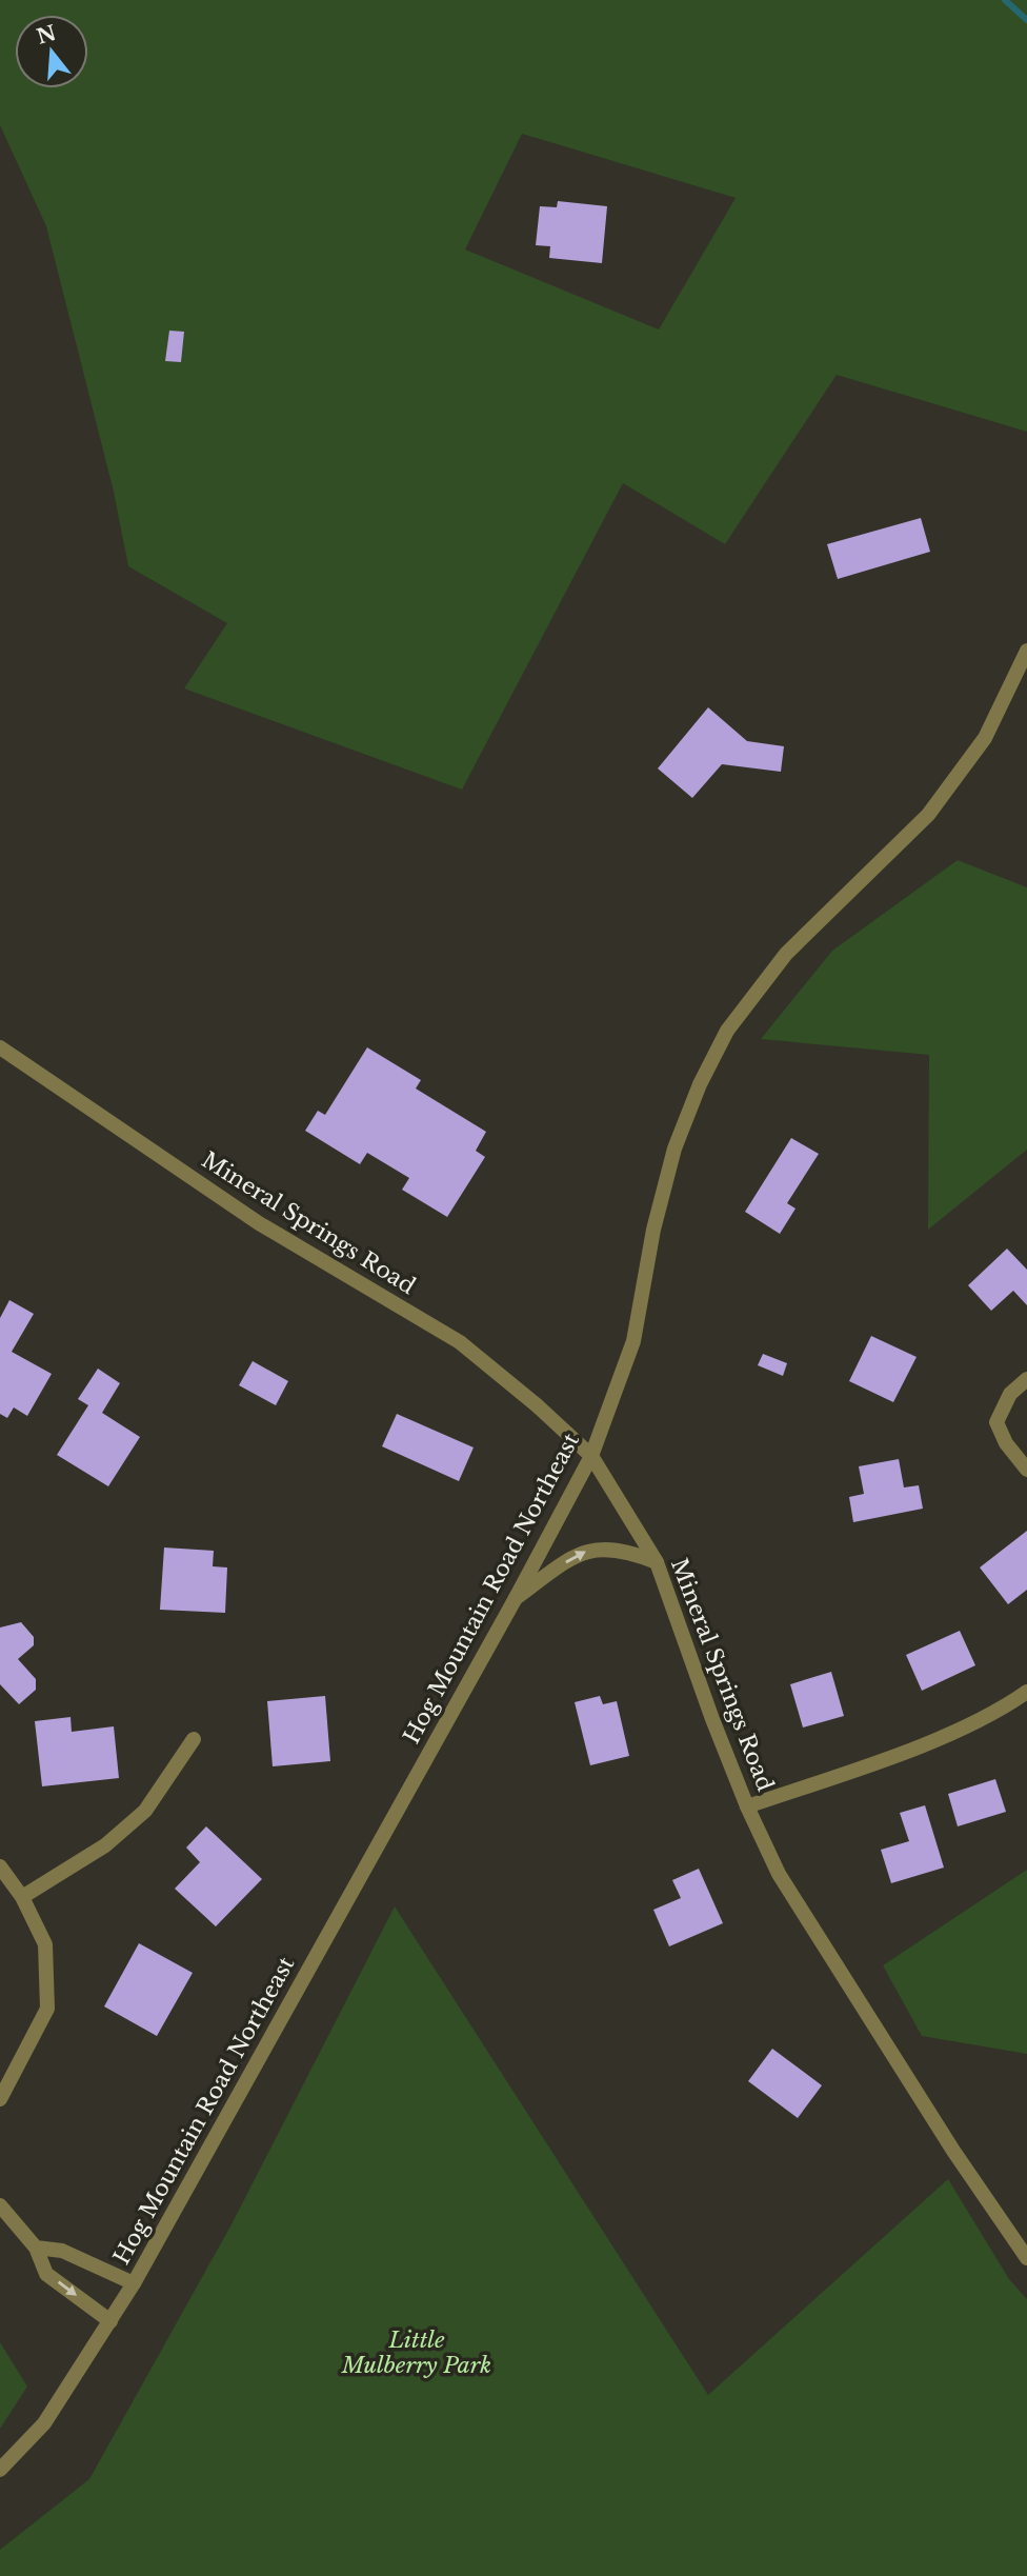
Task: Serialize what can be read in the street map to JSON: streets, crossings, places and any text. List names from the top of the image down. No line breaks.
{"streets":{"street":["Mineral Springs Road","Hog Mountain Road Northeast"]},"crossings":[["Mineral Springs Road","Hog Mountain Road Northeast"]],"parks":["Little Mulberry Park"],"north":"top"}
